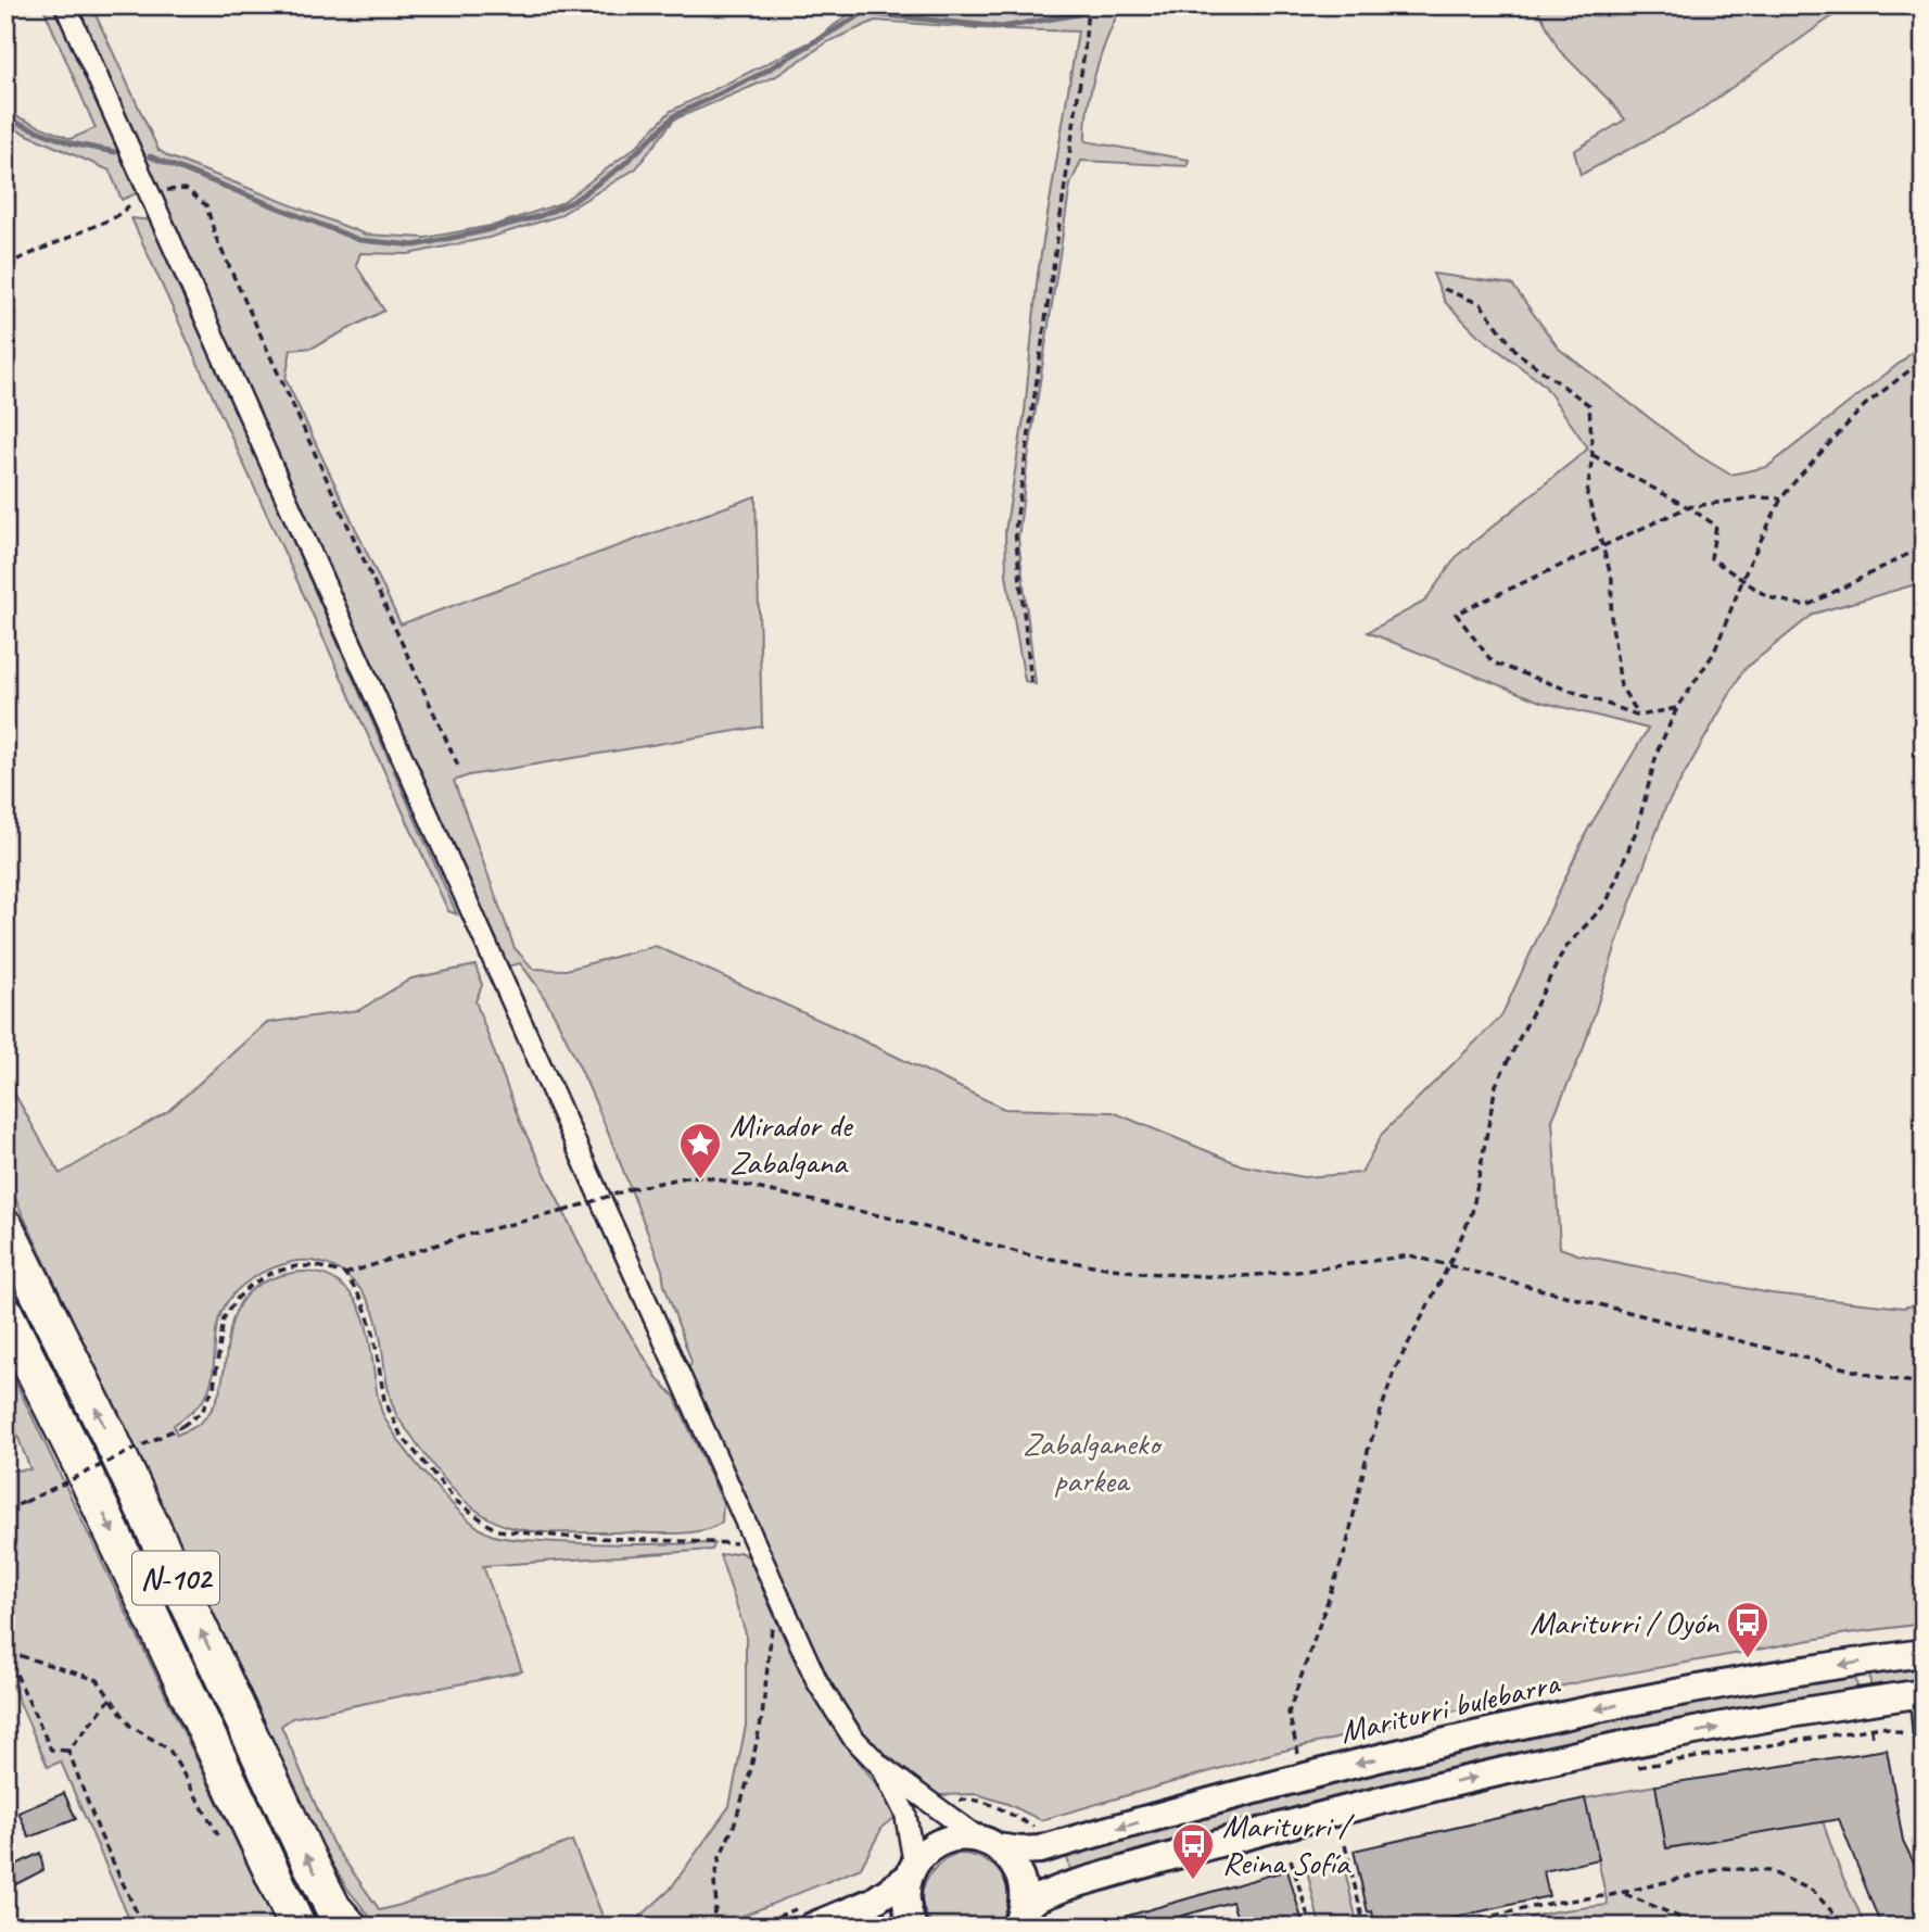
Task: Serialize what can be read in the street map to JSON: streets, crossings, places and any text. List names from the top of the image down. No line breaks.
{"streets":{"highway":["N-102"],"main road":["Mariturri bulebarra"]},"parks":["Zabalganeko parkea"],"places":{"place":["Mirador de Zabalgana"],"bus stop":["Mariturri / Oyón","Mariturri / Reina Sofía"]}}
